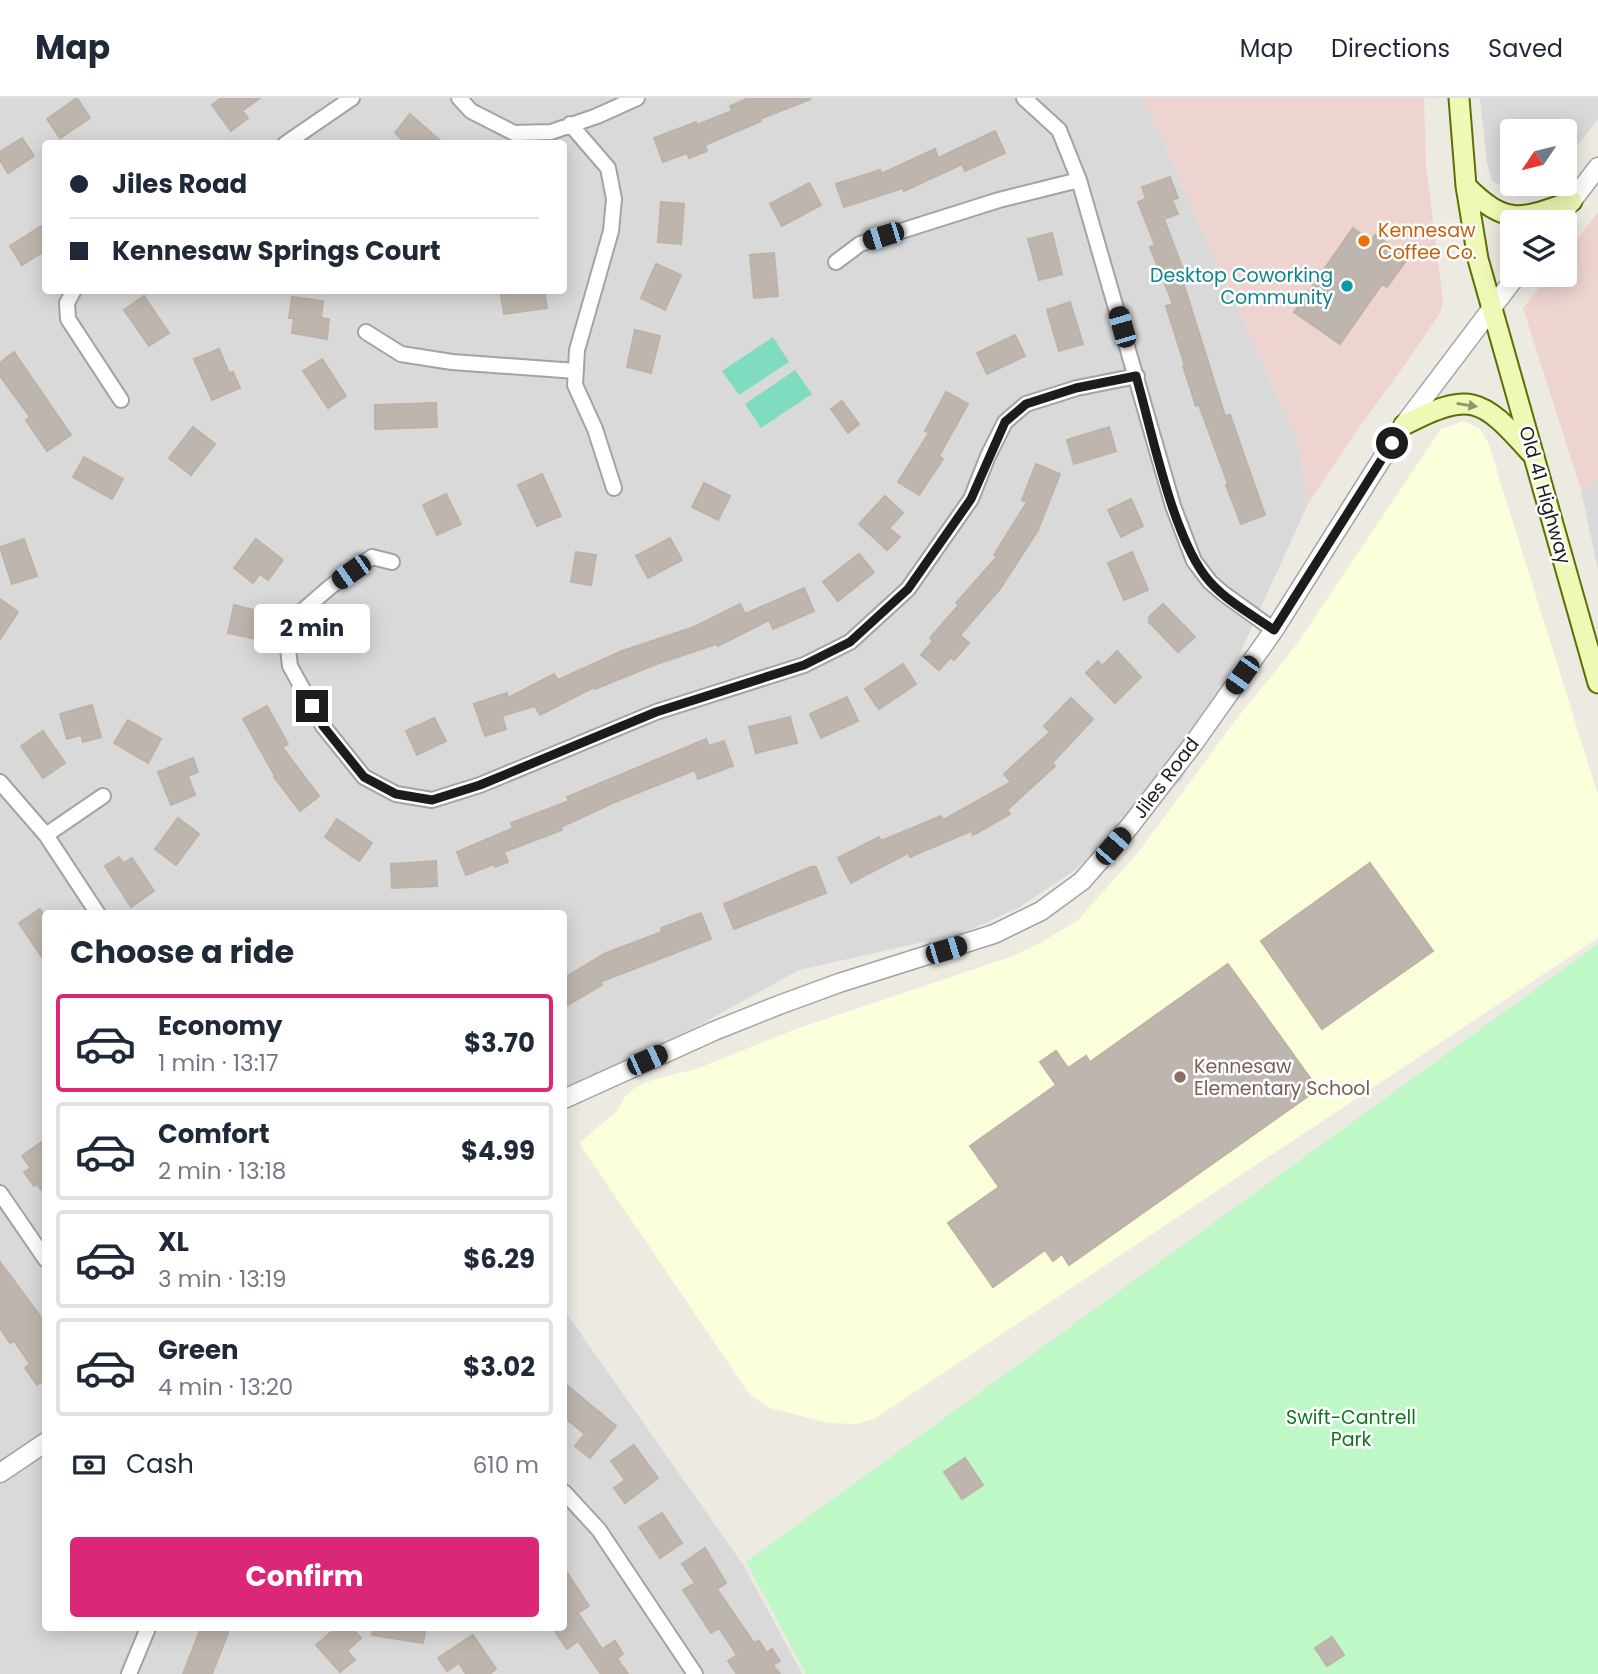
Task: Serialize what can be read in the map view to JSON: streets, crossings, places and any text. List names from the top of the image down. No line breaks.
{"streets":{"main road":["Old 41 Highway"],"street":["Jiles Road"]},"crossings":[["Old 41 Highway","Jiles Road"]],"parks":["Swift-Cantrell Park"],"places":["Kennesaw Coffee Co.","Desktop Coworking Community","Kennesaw Elementary School"],"north":"bottom left","page":{"header":"Map","nav":["Map","Directions","Saved"],"banner":["Jiles Road","Kennesaw Springs Court"],"bubble":"2 min","heading":"Choose a ride","list":[{"name":"Economy","note":"1 min · 13:17","value":"$3.70"},{"name":"Comfort","note":"2 min · 13:18","value":"$4.99"},{"name":"XL","note":"3 min · 13:19","value":"$6.29"},{"name":"Green","note":"4 min · 13:20","value":"$3.02"}],"pay":["Cash","610 m"],"buttons":"Confirm"}}
